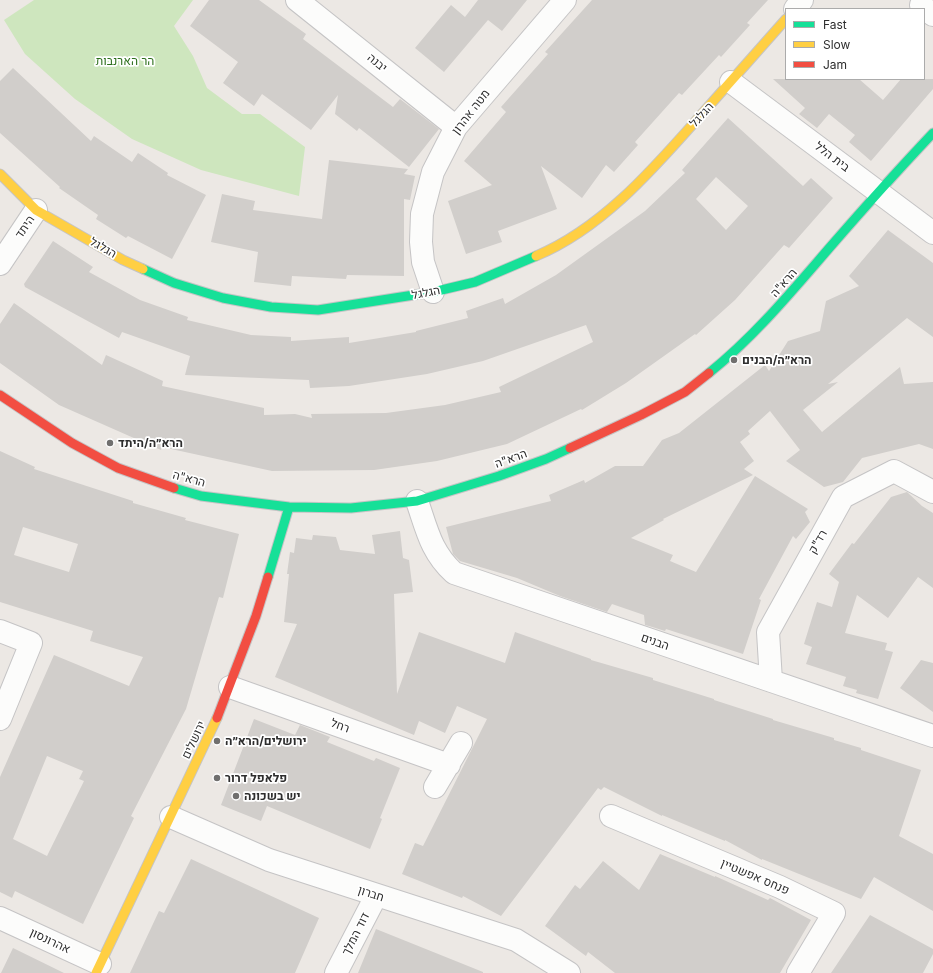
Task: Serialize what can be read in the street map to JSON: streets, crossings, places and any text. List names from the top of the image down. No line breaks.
{"streets":{"street":["יבנה","מטה אהרון","הגלגל","בית הלל","היתד","הרא\"ה","רד\"ק","הבנים","רחל","ירושלים","פנחס אפשטיין","חברון","דוד המלך","אהרונסון"]},"crossings":[["יבנה","מטה אהרון"],["מטה אהרון","הגלגל"],["הגלגל","בית הלל"],["הגלגל","היתד"],["בית הלל","הרא\"ה"],["הרא\"ה","הבנים"],["הרא\"ה","ירושלים"],["רד\"ק","הבנים"],["רחל","ירושלים"],["ירושלים","חברון"],["ירושלים","אהרונסון"],["חברון","דוד המלך"]],"parks":["הר הארנבות"],"places":["הרא״ה/הבנים","הרא״ה/היתד","ירושלים/הרא״ה","פלאפל דרור","יש בשכונה"],"legend":["Fast","Slow","Jam"]}
